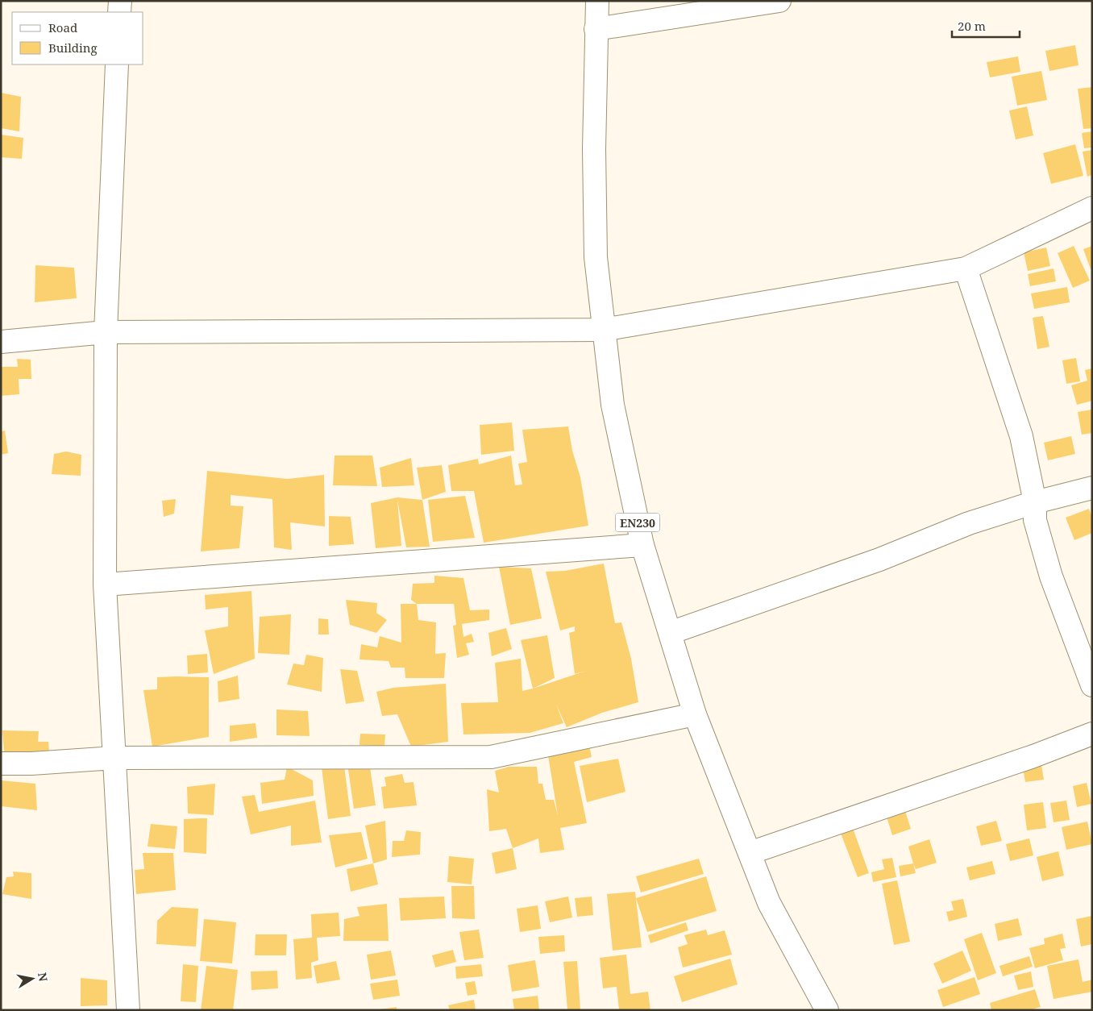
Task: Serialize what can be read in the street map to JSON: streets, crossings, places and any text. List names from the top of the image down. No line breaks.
{"streets":{"street":["EN230"]},"legend":["Road","Building"],"scale_bar":"20 m","north":"right"}
